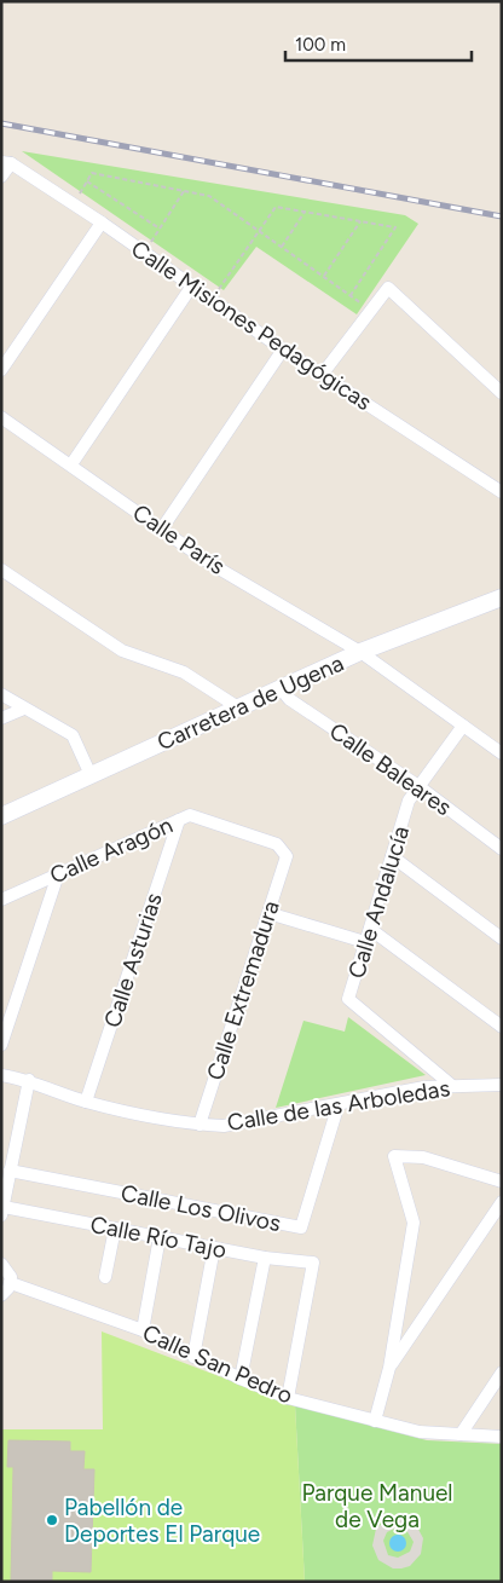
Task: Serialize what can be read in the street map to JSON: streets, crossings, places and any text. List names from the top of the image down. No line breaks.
{"streets":{"main road":["Carretera de Ugena"],"street":["Calle Misiones Pedagógicas","Calle París","Calle Baleares","Calle Aragón","Calle Andalucía","Calle Asturias","Calle Extremadura","Calle de las Arboledas","Calle Los Olivos","Calle Río Tajo","Calle San Pedro"]},"crossings":[["Calle París","Carretera de Ugena"],["Calle París","Calle Andalucía"],["Carretera de Ugena","Calle Baleares"],["Calle Baleares","Calle Andalucía"],["Calle Aragón","Calle Asturias"],["Calle Aragón","Calle Extremadura"],["Calle Andalucía","Calle de las Arboledas"],["Calle Asturias","Calle de las Arboledas"],["Calle Extremadura","Calle de las Arboledas"],["Calle de las Arboledas","Calle Los Olivos"],["Calle Río Tajo","Calle San Pedro"]],"parks":["Parque Manuel de Vega"],"places":["Pabellón de Deportes El Parque"],"scale_bar":"100 m"}
